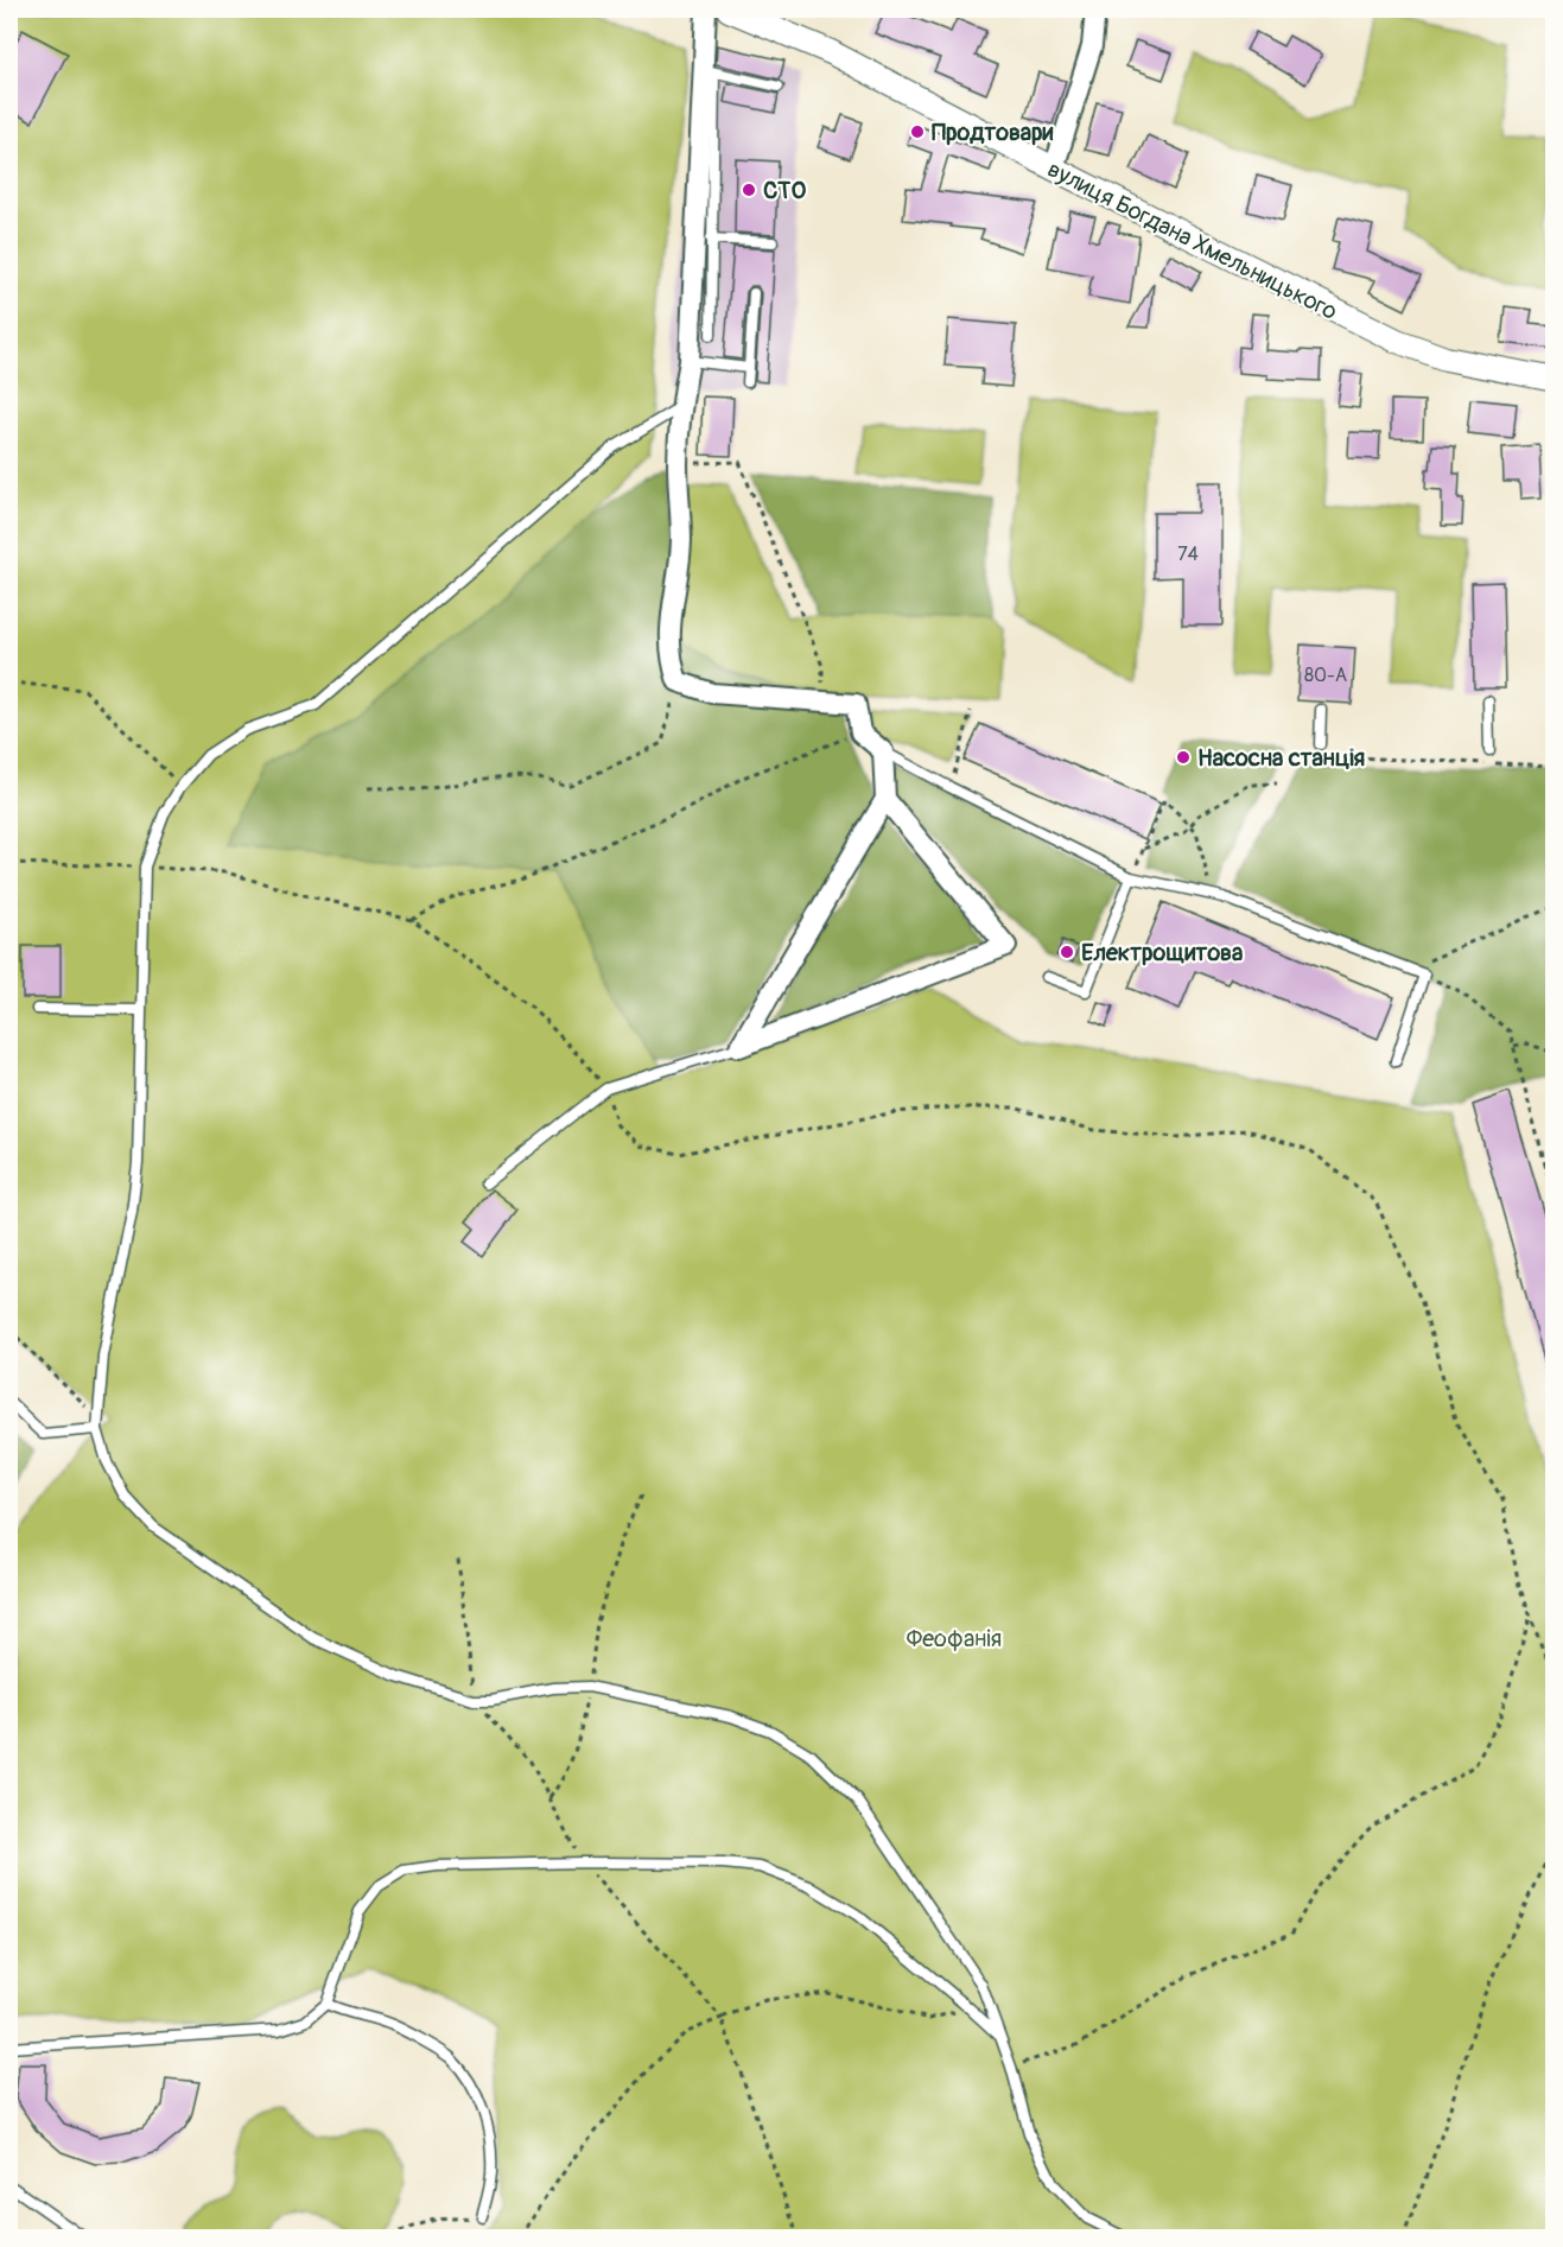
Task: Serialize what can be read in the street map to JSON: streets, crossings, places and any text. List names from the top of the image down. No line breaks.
{"streets":{"street":["вулиця Богдана Хмельницького"]},"parks":["Феофанія"],"places":["Продтовари","СТО","Насосна станція","Електрощитова"],"house_numbers":["74","80-А"]}
